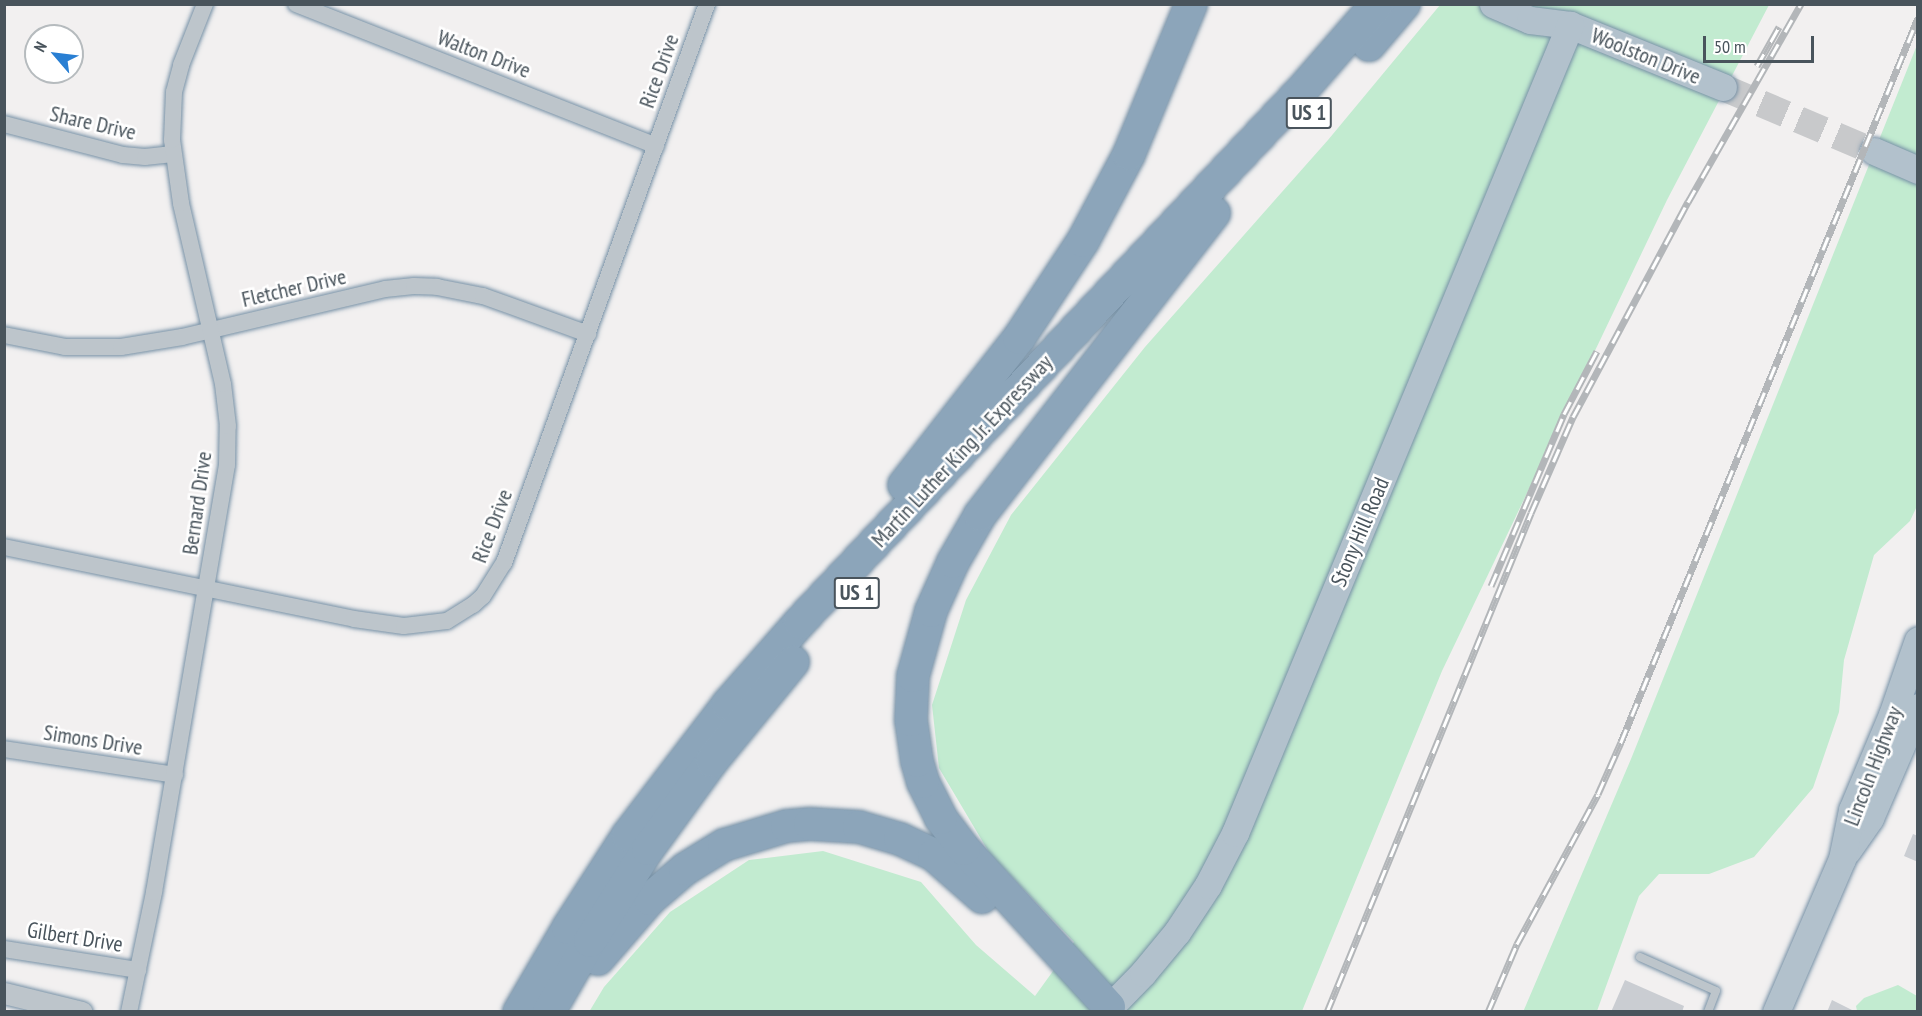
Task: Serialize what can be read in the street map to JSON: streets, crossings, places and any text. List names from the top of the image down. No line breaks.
{"streets":{"highway":["US 1","Martin Luther King Jr. Expressway"],"main road":["Woolston Drive","Stony Hill Road","Lincoln Highway"],"street":["Walton Drive","Rice Drive","Share Drive","Fletcher Drive","Bernard Drive","Simons Drive","Gilbert Drive"]},"crossings":[["Walton Drive","Rice Drive"],["Woolston Drive","Stony Hill Road"],["Rice Drive","Fletcher Drive"],["Rice Drive","Bernard Drive"],["Share Drive","Bernard Drive"],["Fletcher Drive","Bernard Drive"],["Bernard Drive","Simons Drive"],["Bernard Drive","Gilbert Drive"]],"scale_bar":"50 m","north":"top left"}
